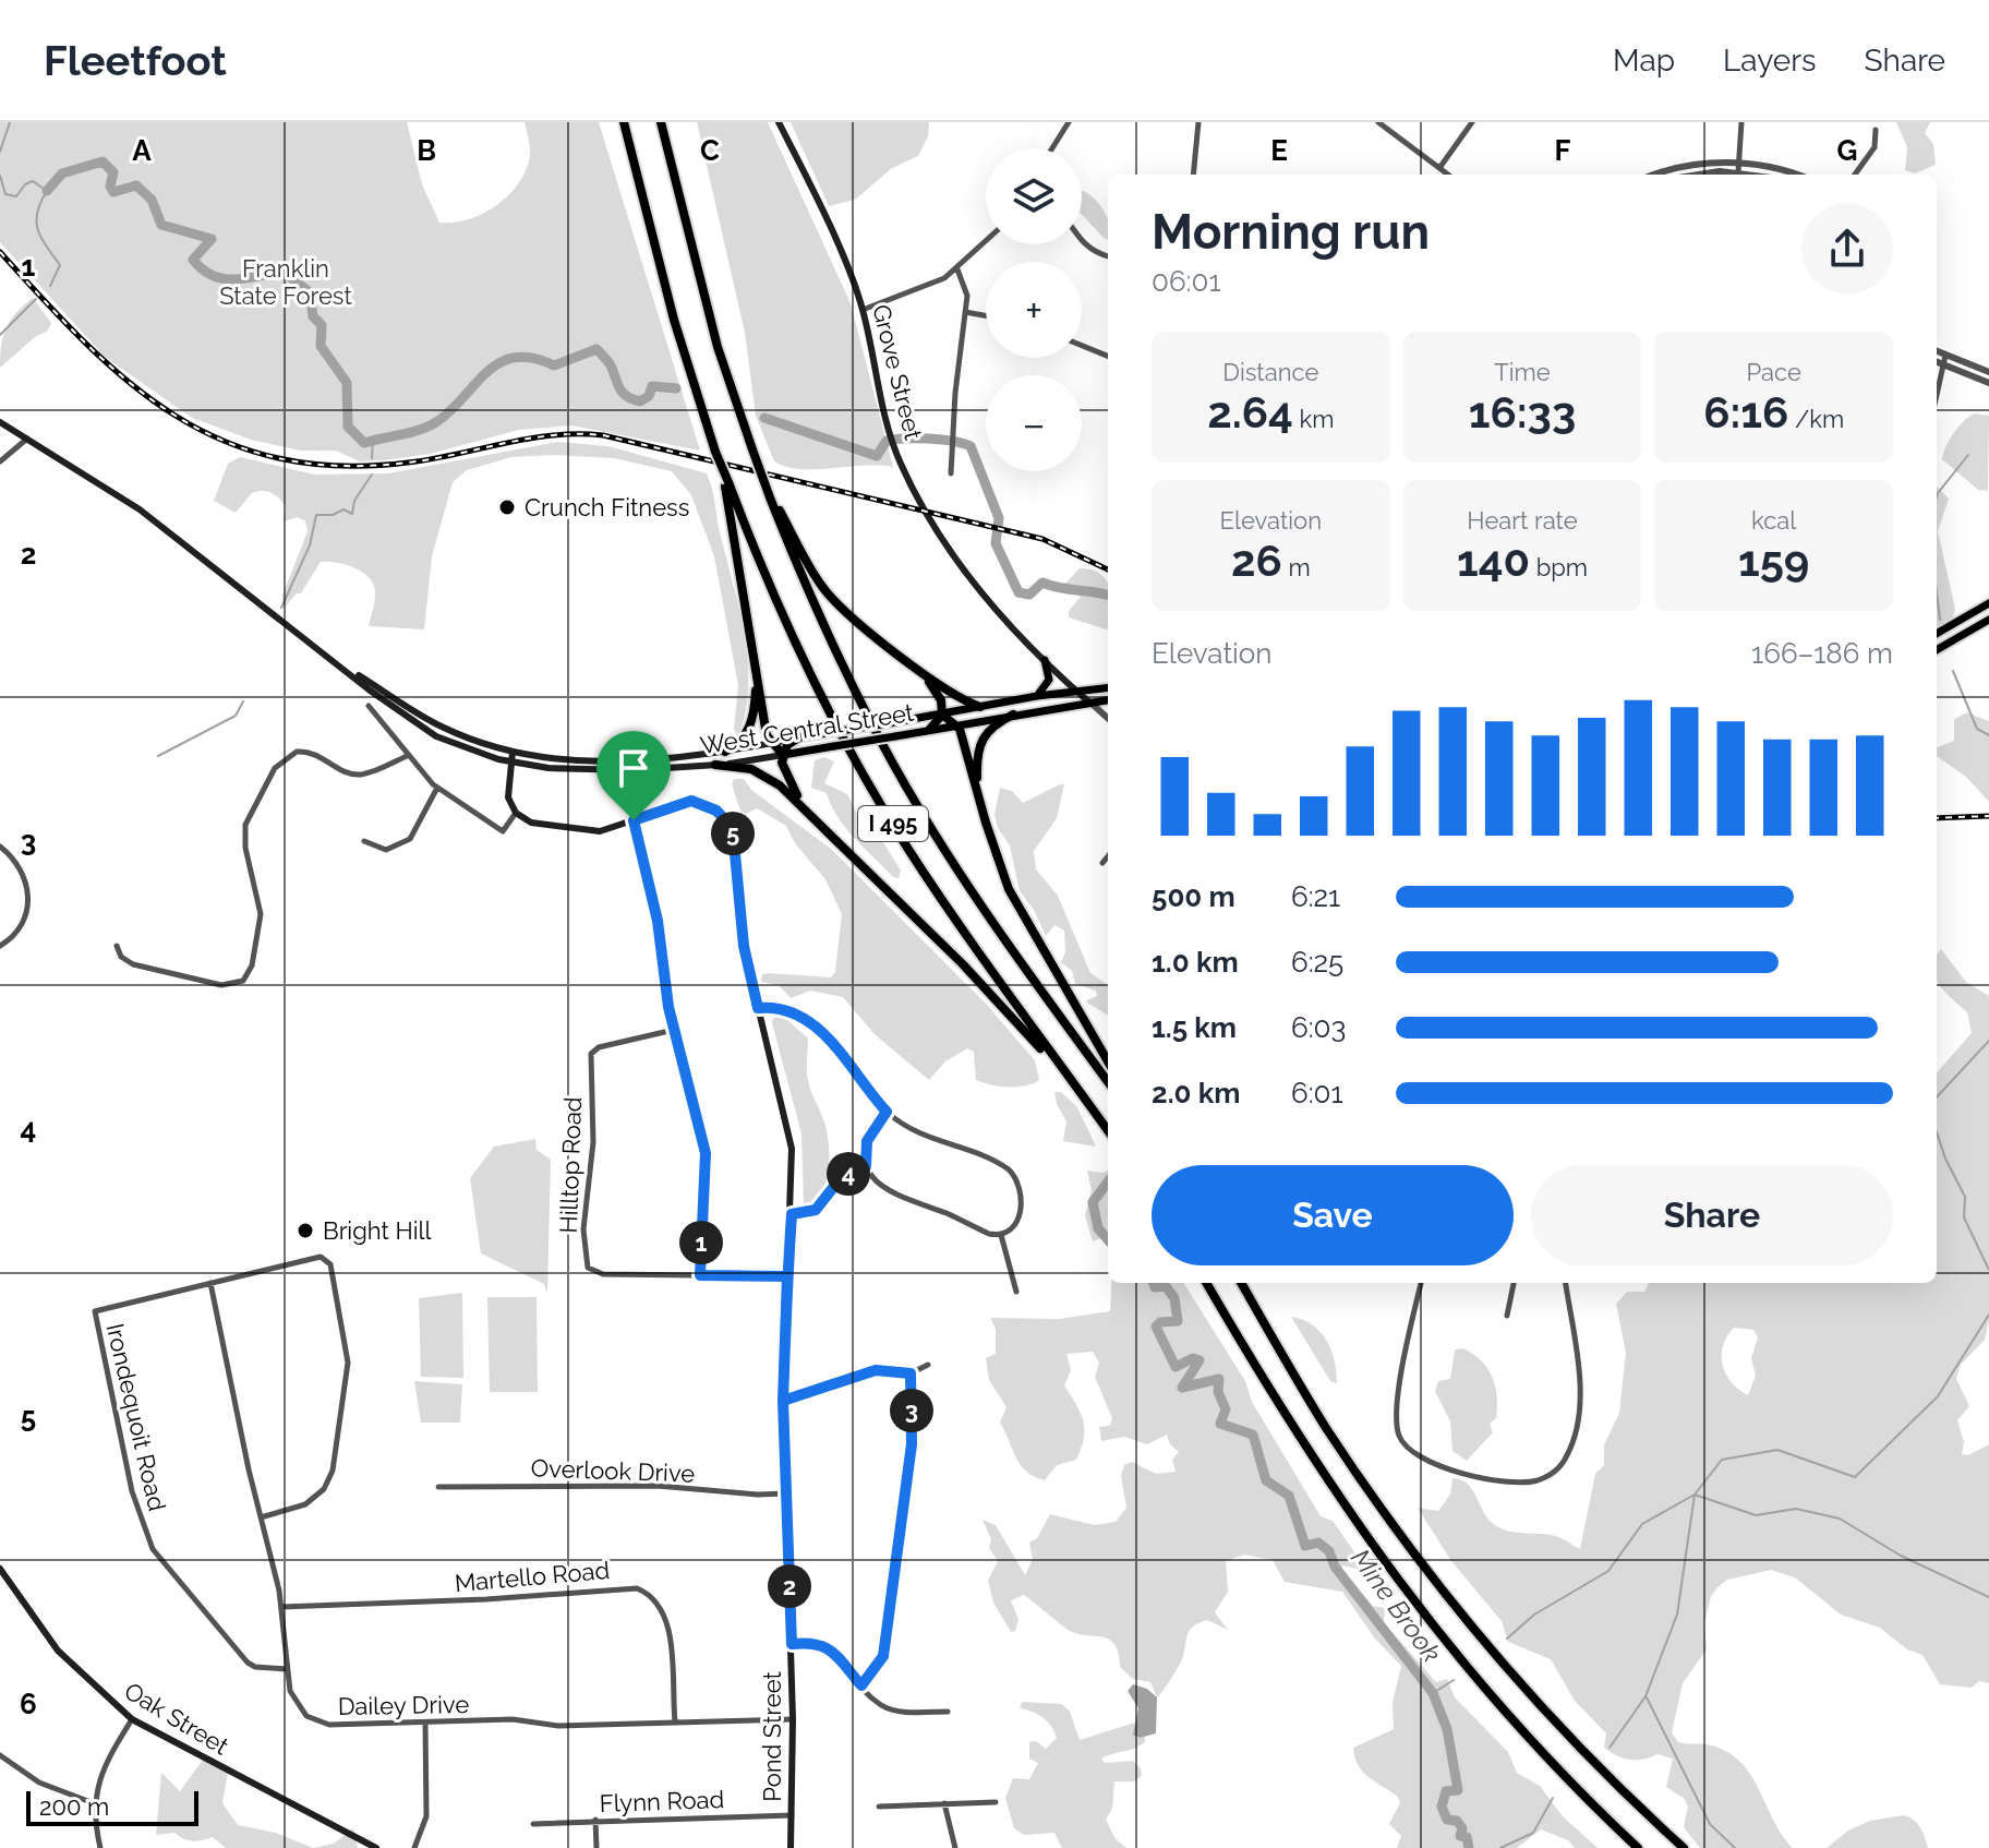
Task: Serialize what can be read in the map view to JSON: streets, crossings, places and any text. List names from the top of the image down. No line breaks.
{"streets":{"highway":["I 495"],"main road":["Grove Street","West Central Street","Oak Street","Pond Street"],"street":["Hilltop Road","Irondequoit Road","Overlook Drive","Martello Road","Dailey Drive","Flynn Road"]},"crossings":[["Grove Street","West Central Street"],["Hilltop Road","Pond Street"],["Irondequoit Road","Dailey Drive"],["Overlook Drive","Pond Street"],["Martello Road","Dailey Drive"],["Dailey Drive","Pond Street"],["Pond Street","Flynn Road"]],"water":["Mine Brook"],"parks":["Franklin State Forest"],"places":["Crunch Fitness","Bright Hill"],"scale_bar":"200 m","page":{"header":"Fleetfoot","nav":["Map","Layers","Share"],"map_buttons":["+","−"],"heading":["Morning run","06:01"],"stats":[["Distance","2.64 km"],["Time","16:33"],["Pace","6:16 /km"],["Elevation","26 m"],["Heart rate","140 bpm"],["kcal","159"]],"chart":["Elevation","166–186 m"],"pins":["5","4","1","3","2"],"list":[{"name":"500 m","note":"6:21"},{"name":"1.0 km","note":"6:25"},{"name":"1.5 km","note":"6:03"},{"name":"2.0 km","note":"6:01"}],"buttons":["Save","Share"],"scale":"200 m"},"grid":{"columns":["A","B","C","E","F","G"],"rows":["1","2","3","4","5","6"]}}
